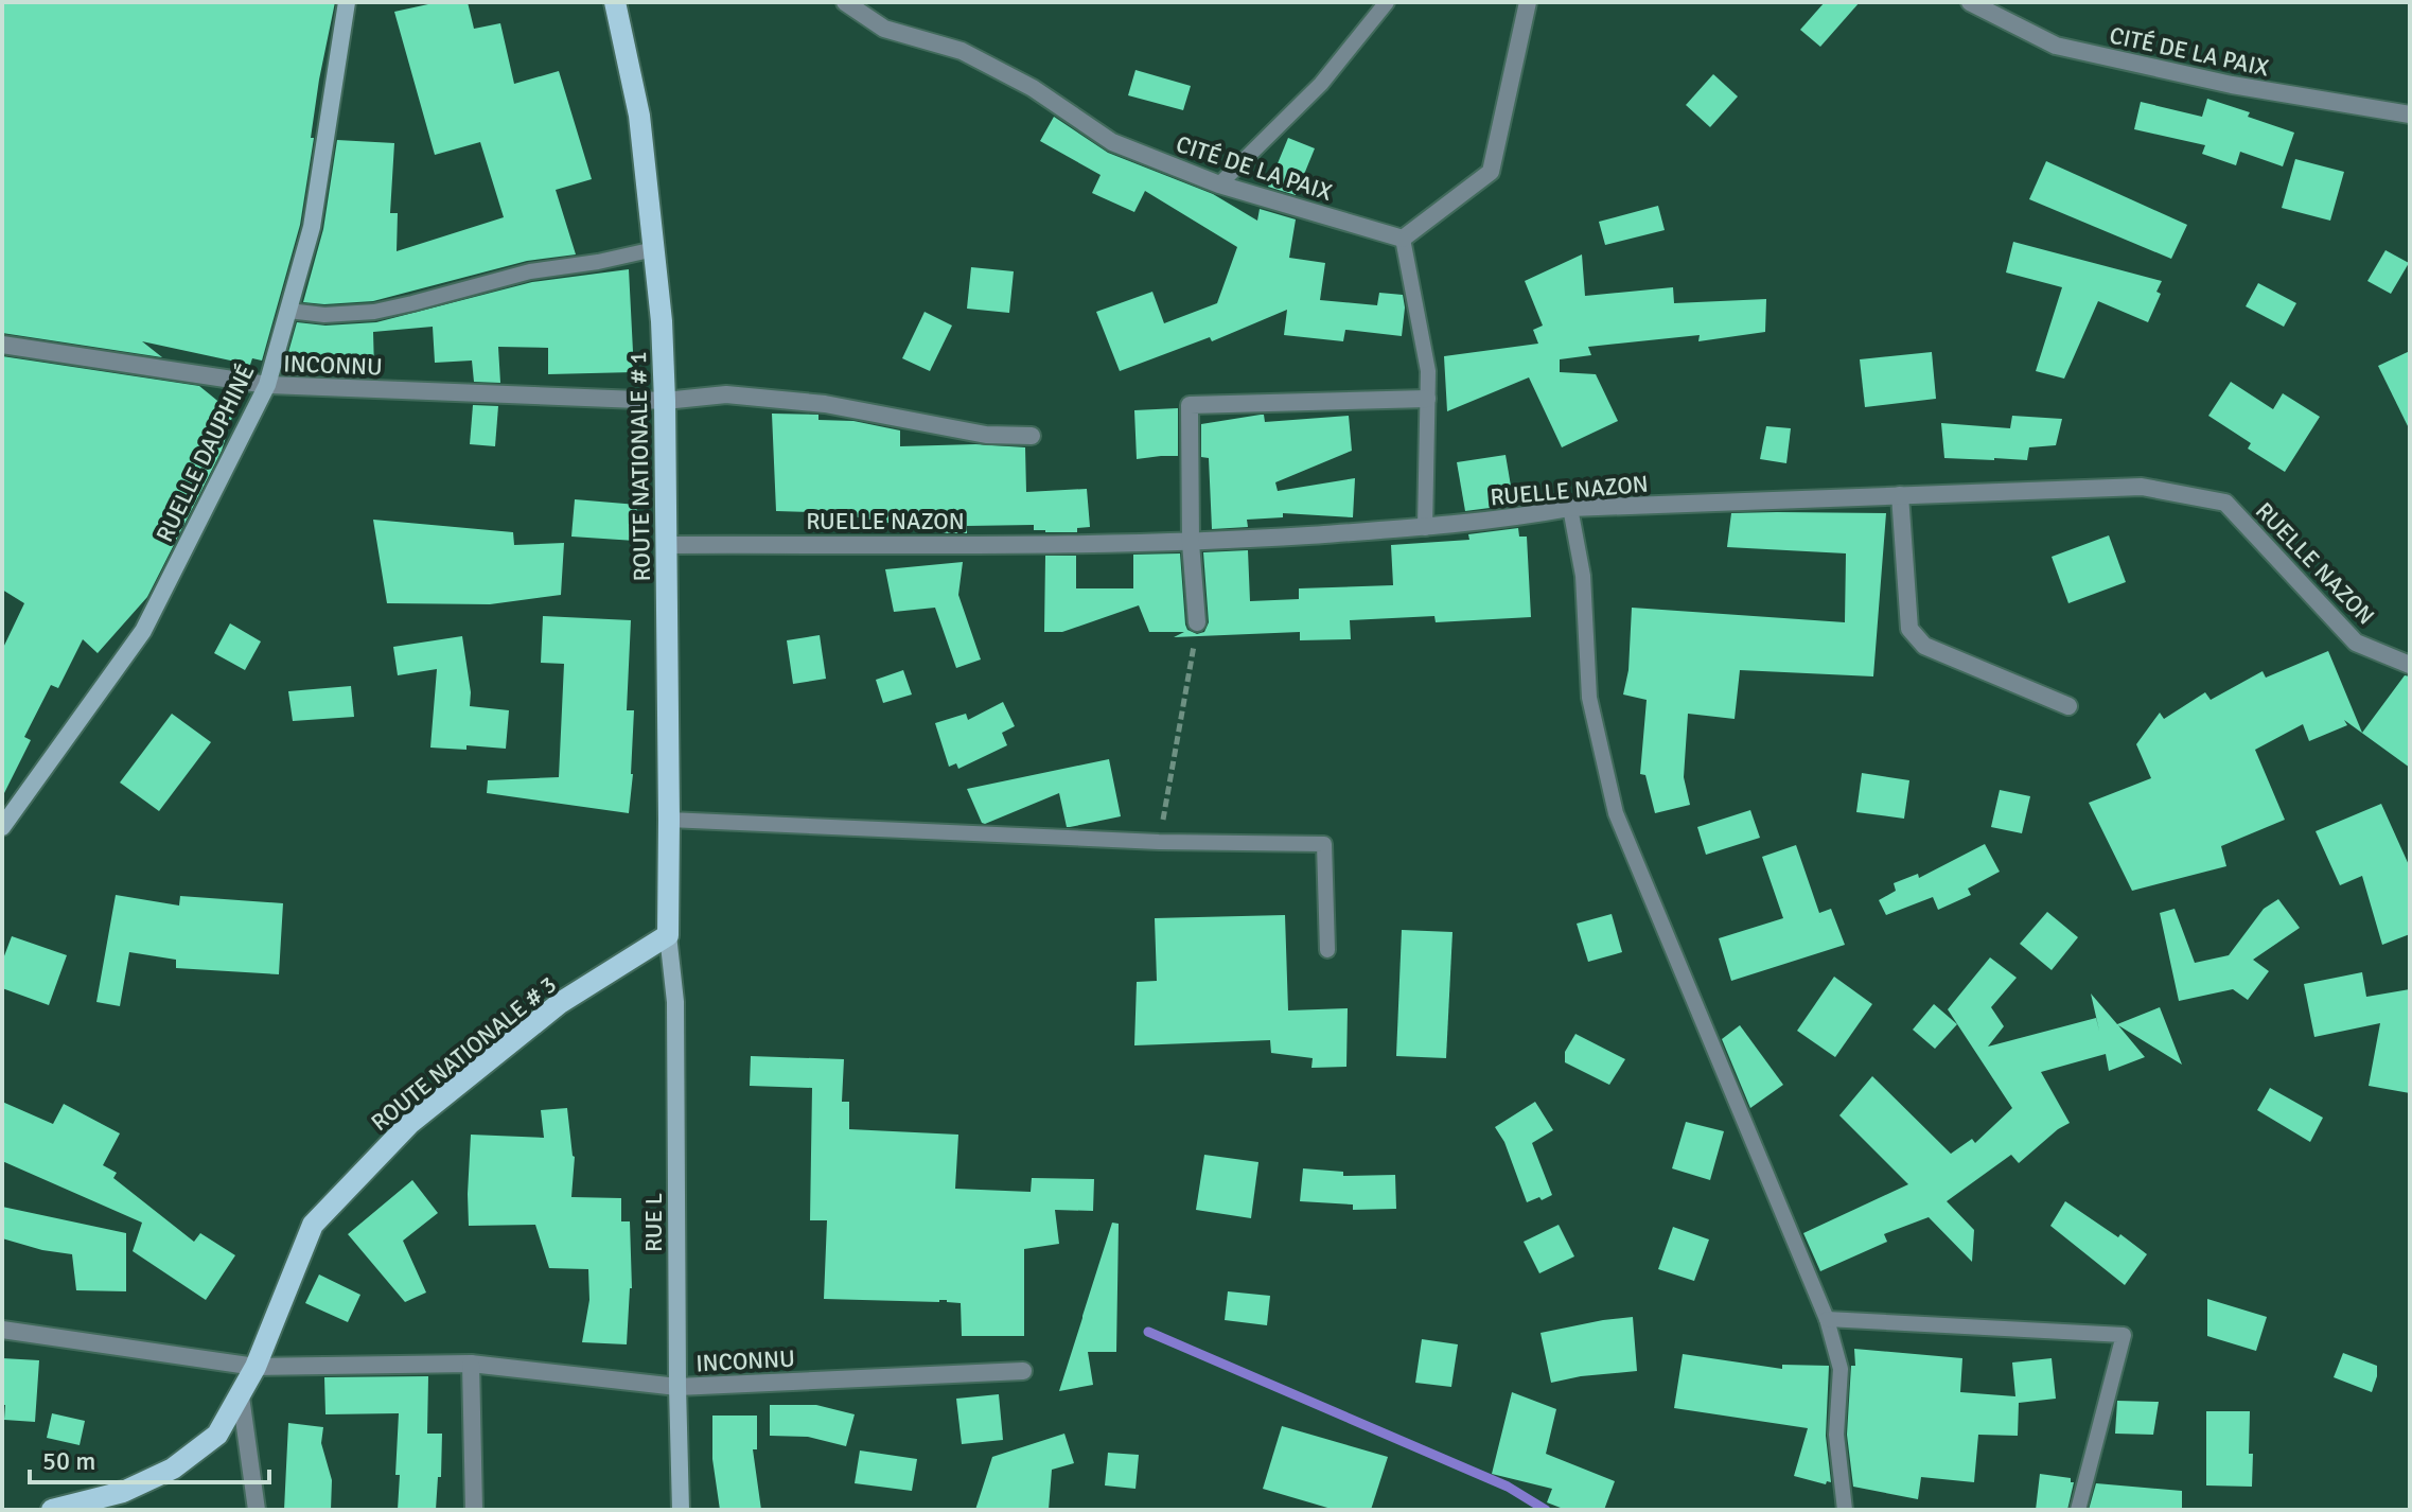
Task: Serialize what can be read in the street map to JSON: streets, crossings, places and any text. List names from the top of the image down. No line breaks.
{"streets":{"main road":["ROUTE NATIONALE # 1","ROUTE NATIONALE # 3"],"street":["CITÉ DE LA PAIX","INCONNU","RUELLE DAUPHINÉ","RUELLE NAZON","RUE L"]},"crossings":[["INCONNU","RUELLE DAUPHINÉ"],["INCONNU","ROUTE NATIONALE # 1"],["INCONNU","ROUTE NATIONALE # 3"],["INCONNU","RUE L"],["ROUTE NATIONALE # 1","RUELLE NAZON"],["ROUTE NATIONALE # 1","ROUTE NATIONALE # 3"],["ROUTE NATIONALE # 1","RUE L"],["ROUTE NATIONALE # 3","RUE L"]],"scale_bar":"50 m"}
